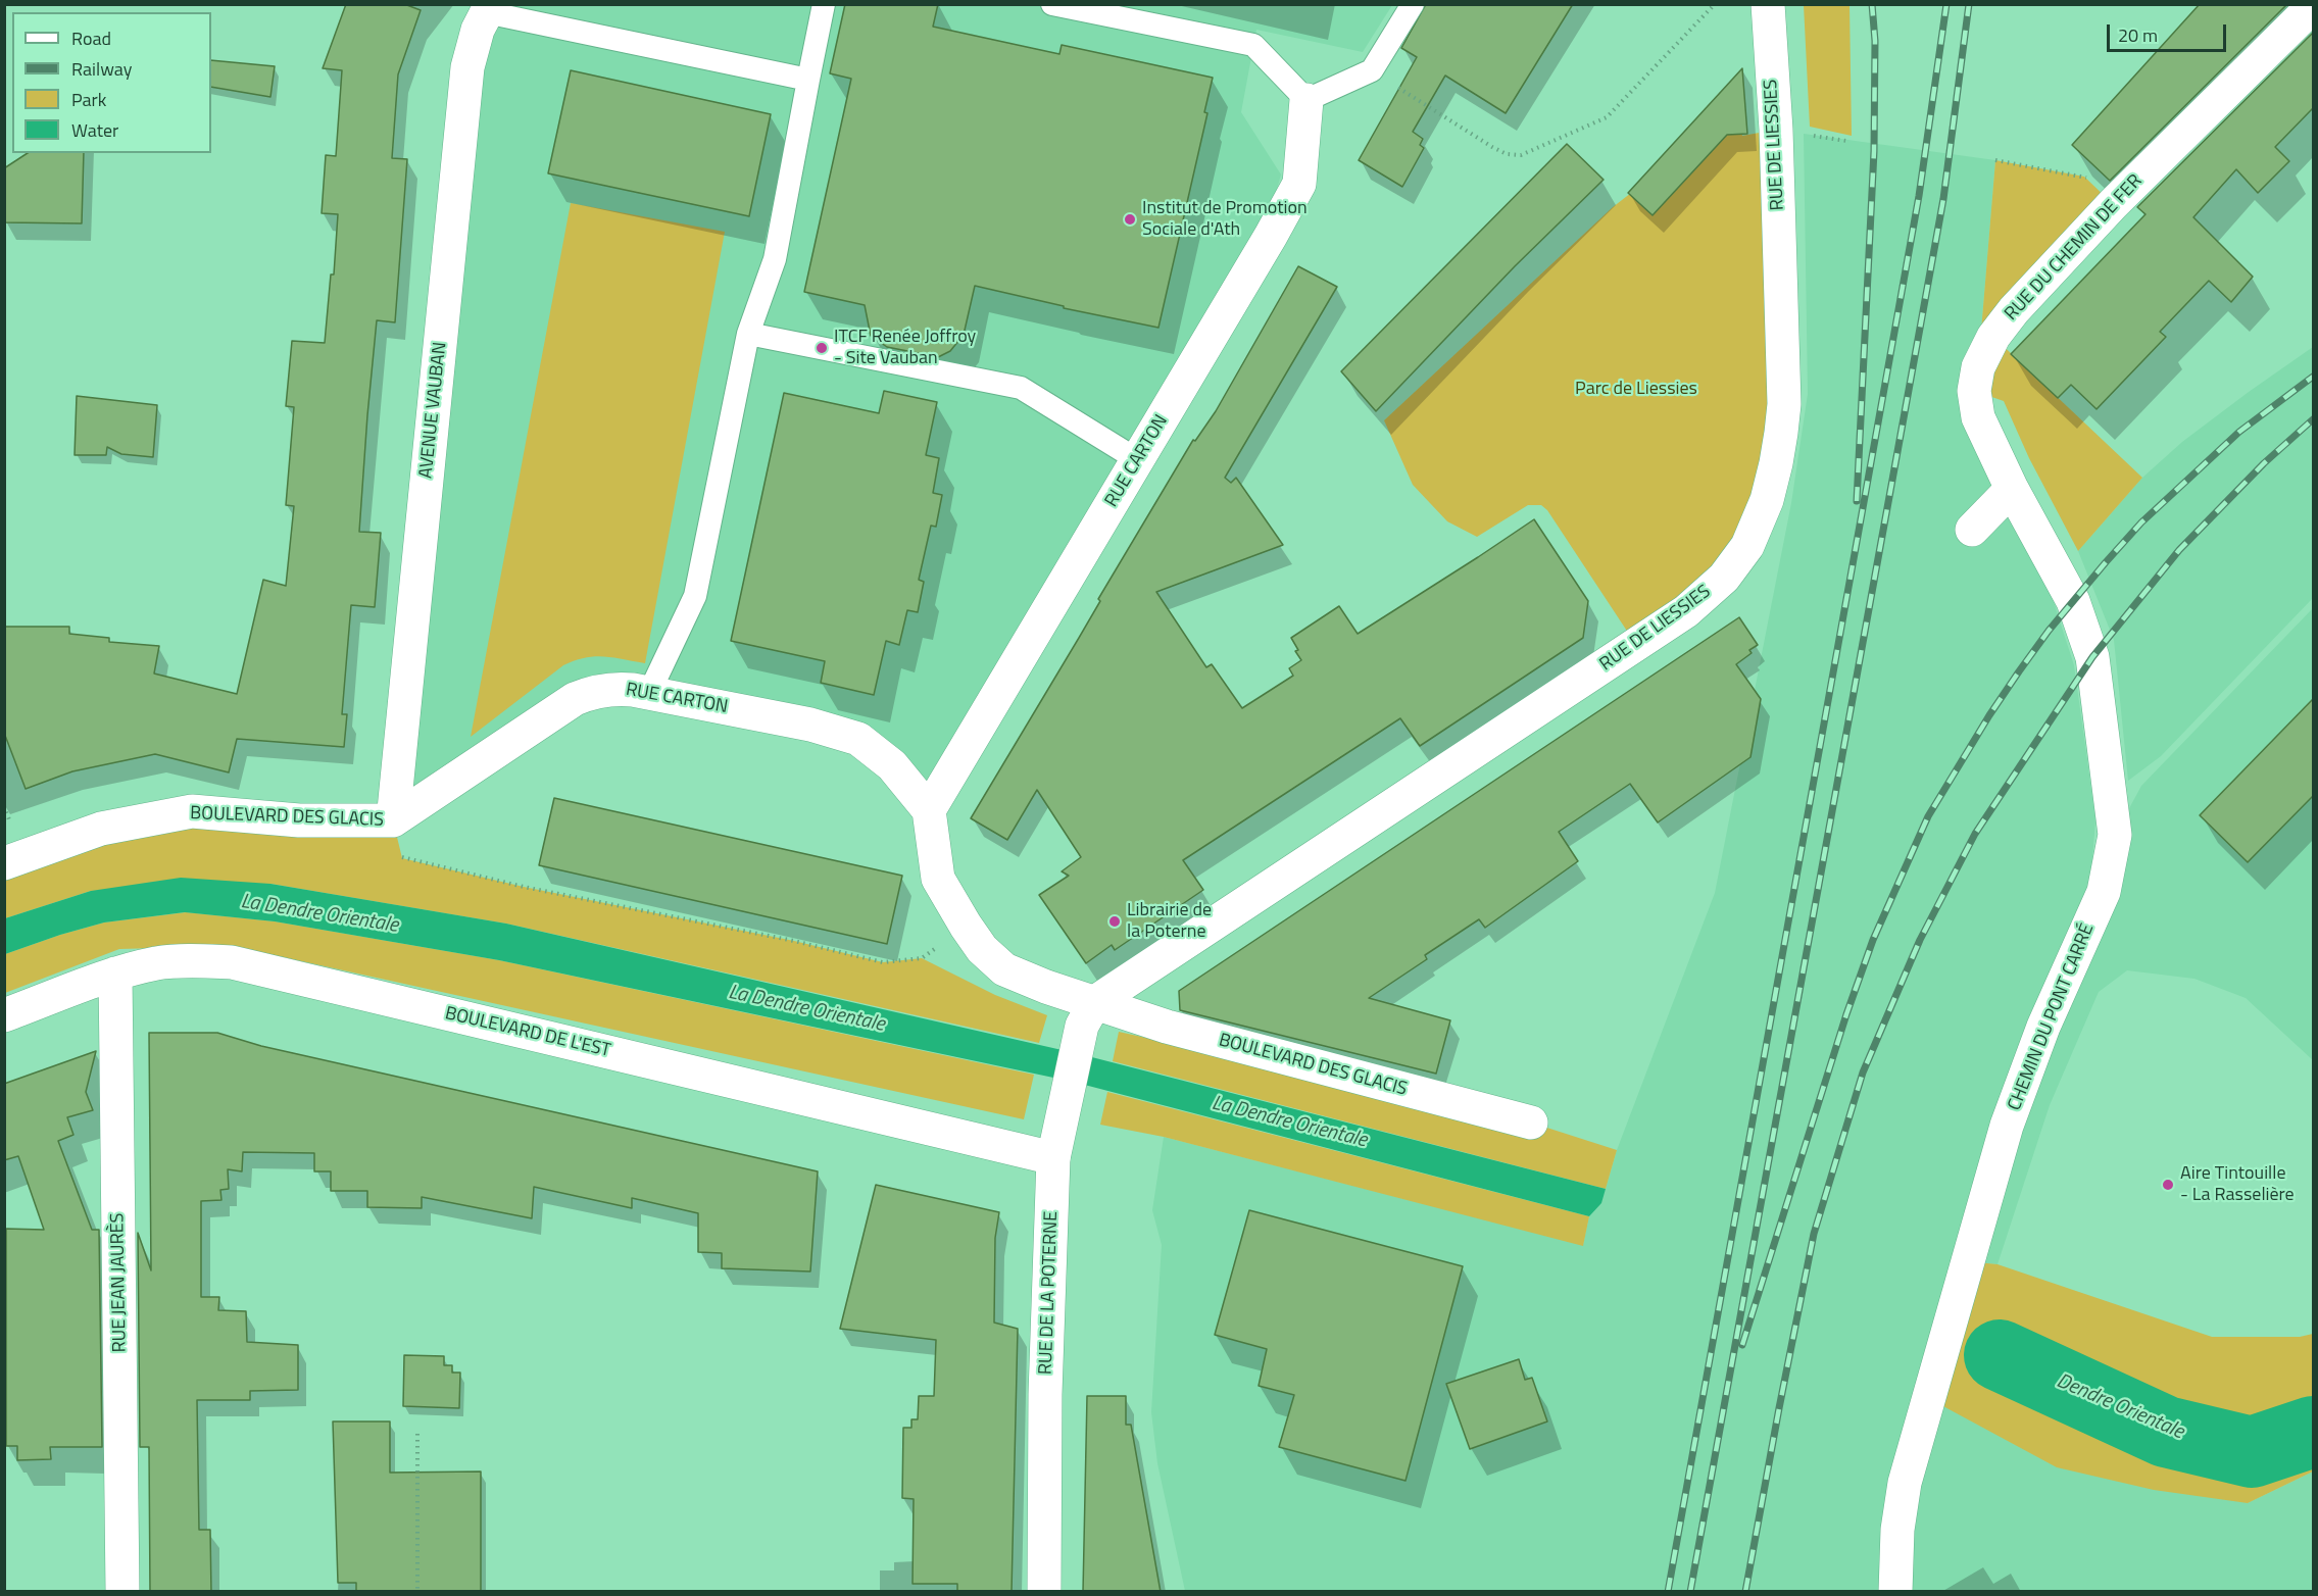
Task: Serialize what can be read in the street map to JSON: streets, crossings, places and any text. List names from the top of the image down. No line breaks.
{"streets":{"street":["RUE DE LIESSIES","RUE DU CHEMIN DE FER","AVENUE VAUBAN","RUE CARTON","BOULEVARD DES GLACIS","CHEMIN DU PONT CARRÉ","BOULEVARD DE L'EST","RUE JEAN JAURÈS","RUE DE LA POTERNE"]},"crossings":[["RUE DE LIESSIES","BOULEVARD DES GLACIS"],["RUE DE LIESSIES","RUE DE LA POTERNE"],["RUE DU CHEMIN DE FER","CHEMIN DU PONT CARRÉ"],["AVENUE VAUBAN","RUE CARTON"],["AVENUE VAUBAN","BOULEVARD DES GLACIS"],["RUE CARTON","BOULEVARD DES GLACIS"],["BOULEVARD DES GLACIS","RUE DE LA POTERNE"],["BOULEVARD DE L'EST","RUE JEAN JAURÈS"],["BOULEVARD DE L'EST","RUE DE LA POTERNE"]],"water":["La Dendre Orientale","Dendre Orientale"],"parks":["Parc de Liessies"],"places":["Institut de Promotion Sociale d'Ath","ITCF Renée Joffroy - Site Vauban","Librairie de la Poterne","Aire Tintouille - La Rasselière"],"legend":["Road","Railway","Park","Water"],"scale_bar":"20 m"}
